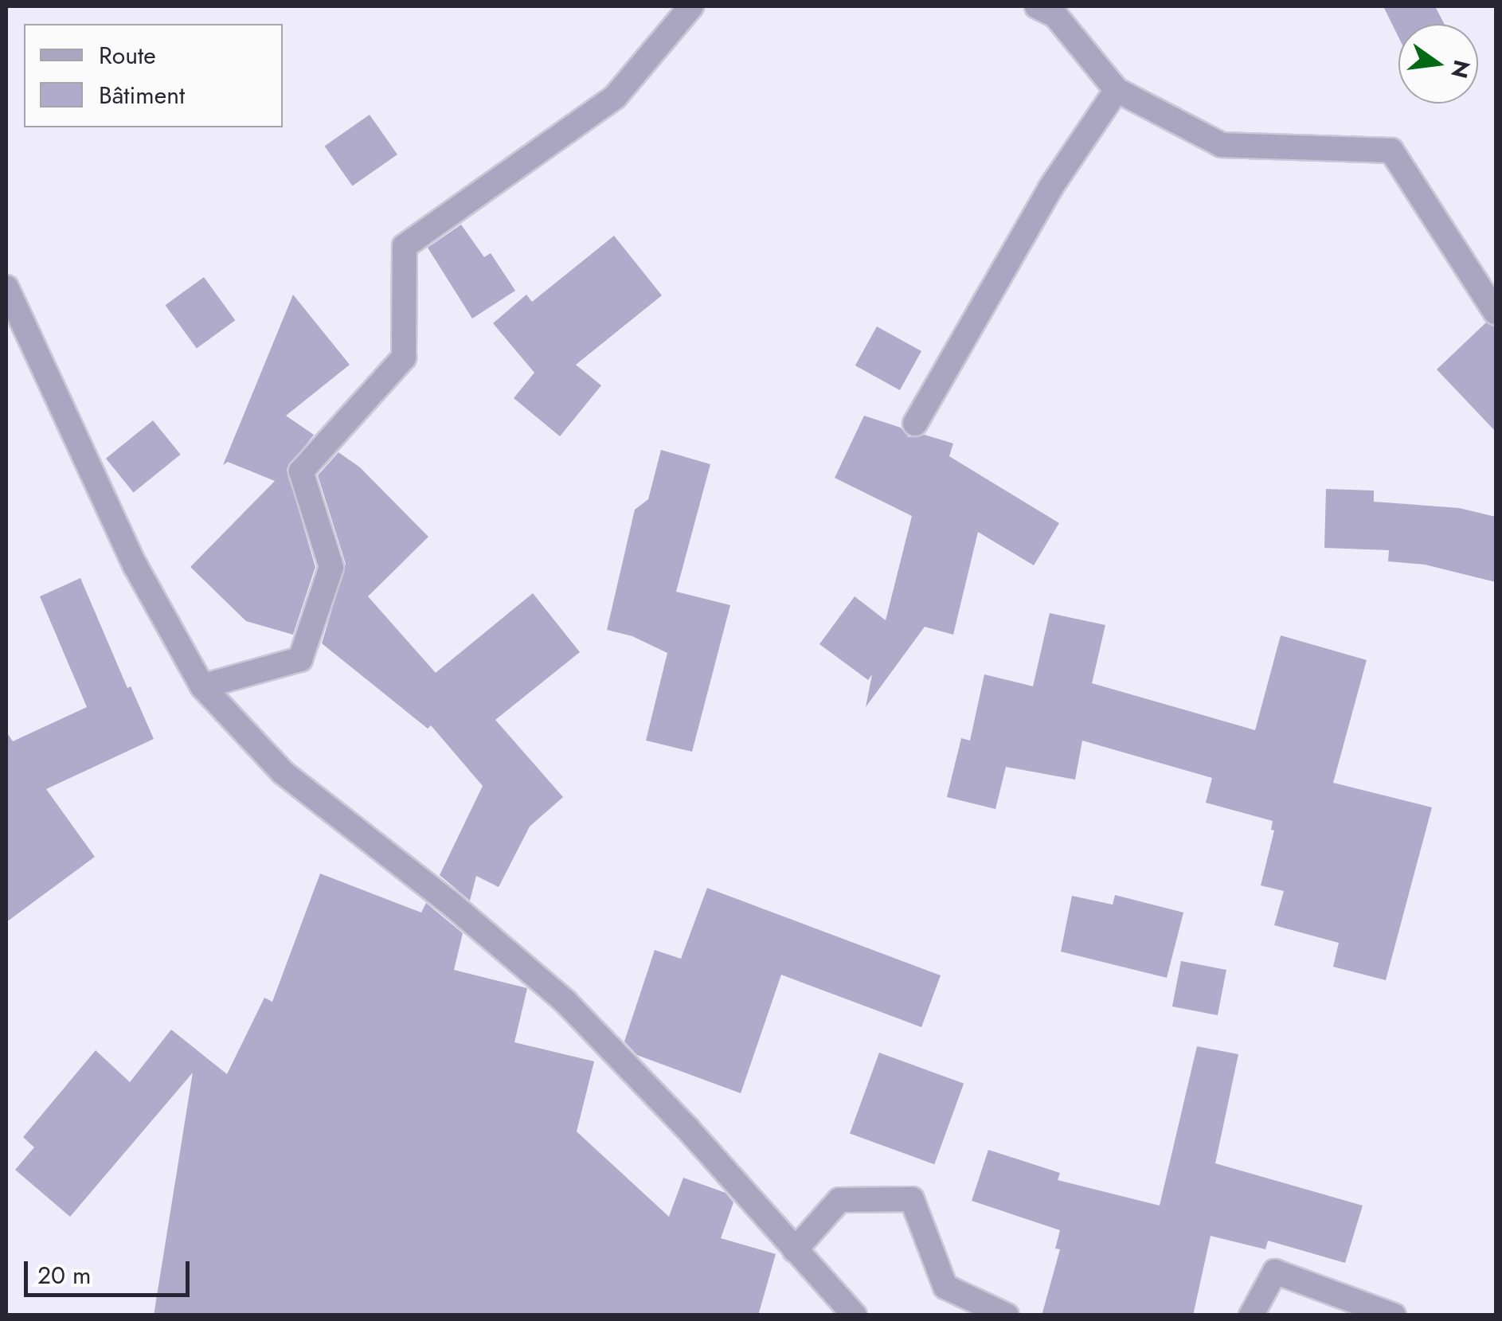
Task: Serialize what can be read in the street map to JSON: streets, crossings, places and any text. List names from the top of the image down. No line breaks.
{"legend":["Route","Bâtiment"],"scale_bar":"20 m","north":"right"}
